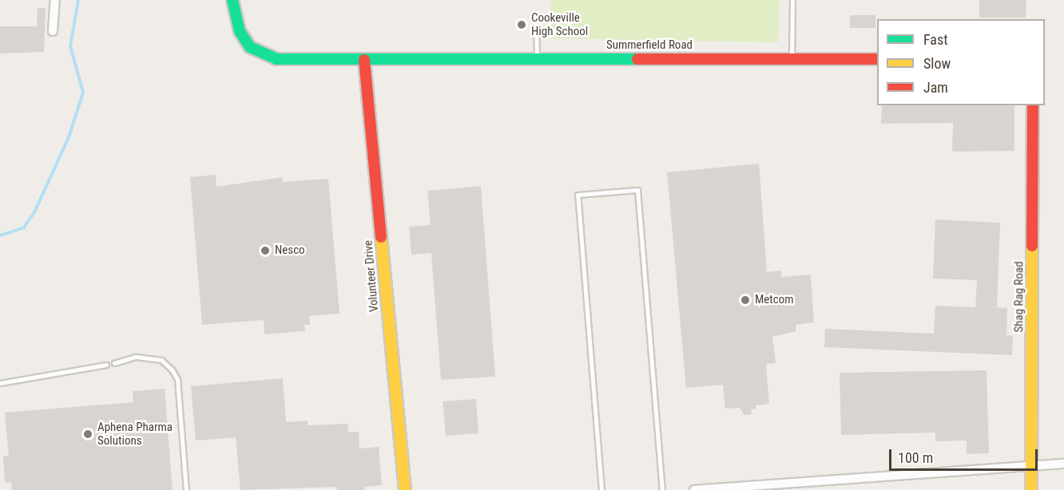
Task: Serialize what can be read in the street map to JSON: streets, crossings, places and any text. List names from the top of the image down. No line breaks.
{"streets":{"street":["Summerfield Road","Volunteer Drive","Shag Rag Road"]},"crossings":[["Summerfield Road","Volunteer Drive"]],"places":["Cookeville High School","Nesco","Metcom","Aphena Pharma Solutions"],"legend":["Fast","Slow","Jam"],"scale_bar":"100 m"}
